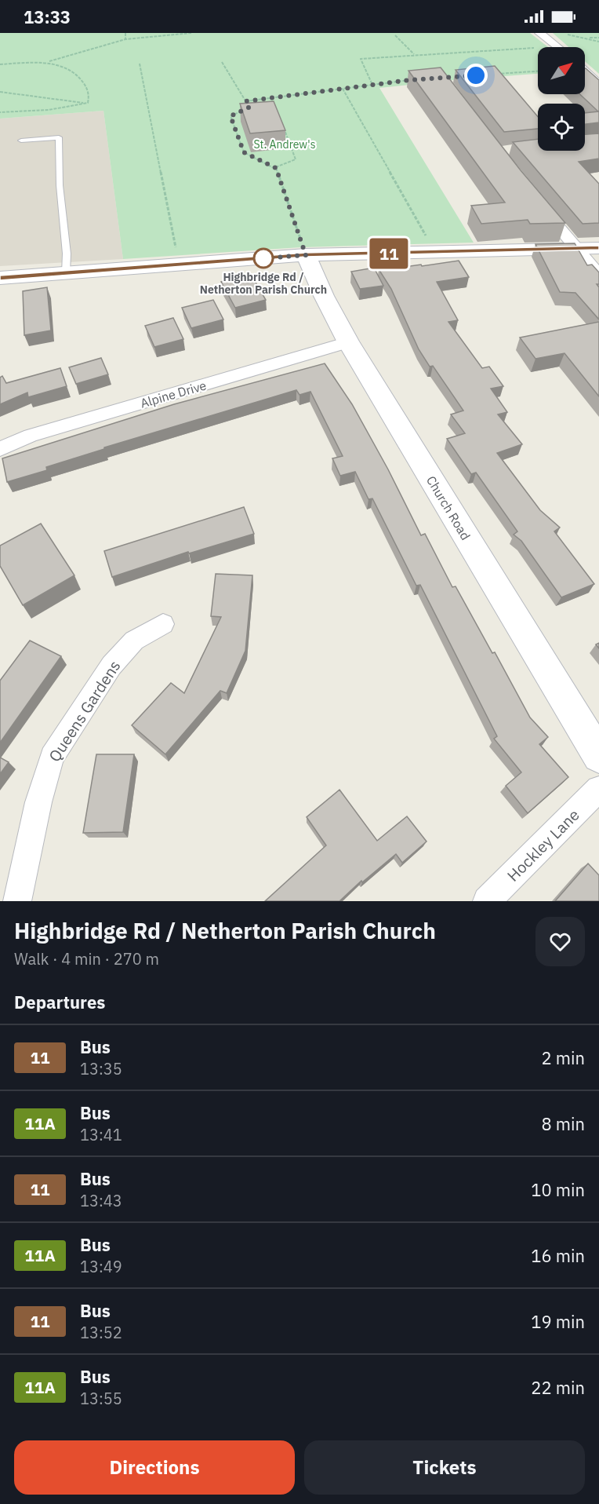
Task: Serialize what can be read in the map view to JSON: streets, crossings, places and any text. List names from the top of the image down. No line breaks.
{"streets":{"street":["Alpine Drive","Church Road","Queens Gardens","Hockley Lane"]},"crossings":[["Alpine Drive","Church Road"]],"parks":["St. Andrew's"],"places":["Highbridge Rd / Netherton Parish Church"],"lines":["bus line 11"],"north":"top right","page":{"status":"13:33","on_map":"11","heading":[["Highbridge Rd / Netherton Parish Church","Walk · 4 min · 270 m"],"Departures"],"list":[{"mark":"11","name":"Bus","note":"13:35","value":"2 min"},{"mark":"11A","name":"Bus","note":"13:41","value":"8 min"},{"mark":"11","name":"Bus","note":"13:43","value":"10 min"},{"mark":"11A","name":"Bus","note":"13:49","value":"16 min"},{"mark":"11","name":"Bus","note":"13:52","value":"19 min"},{"mark":"11A","name":"Bus","note":"13:55","value":"22 min"}],"buttons":["Directions","Tickets"]}}
